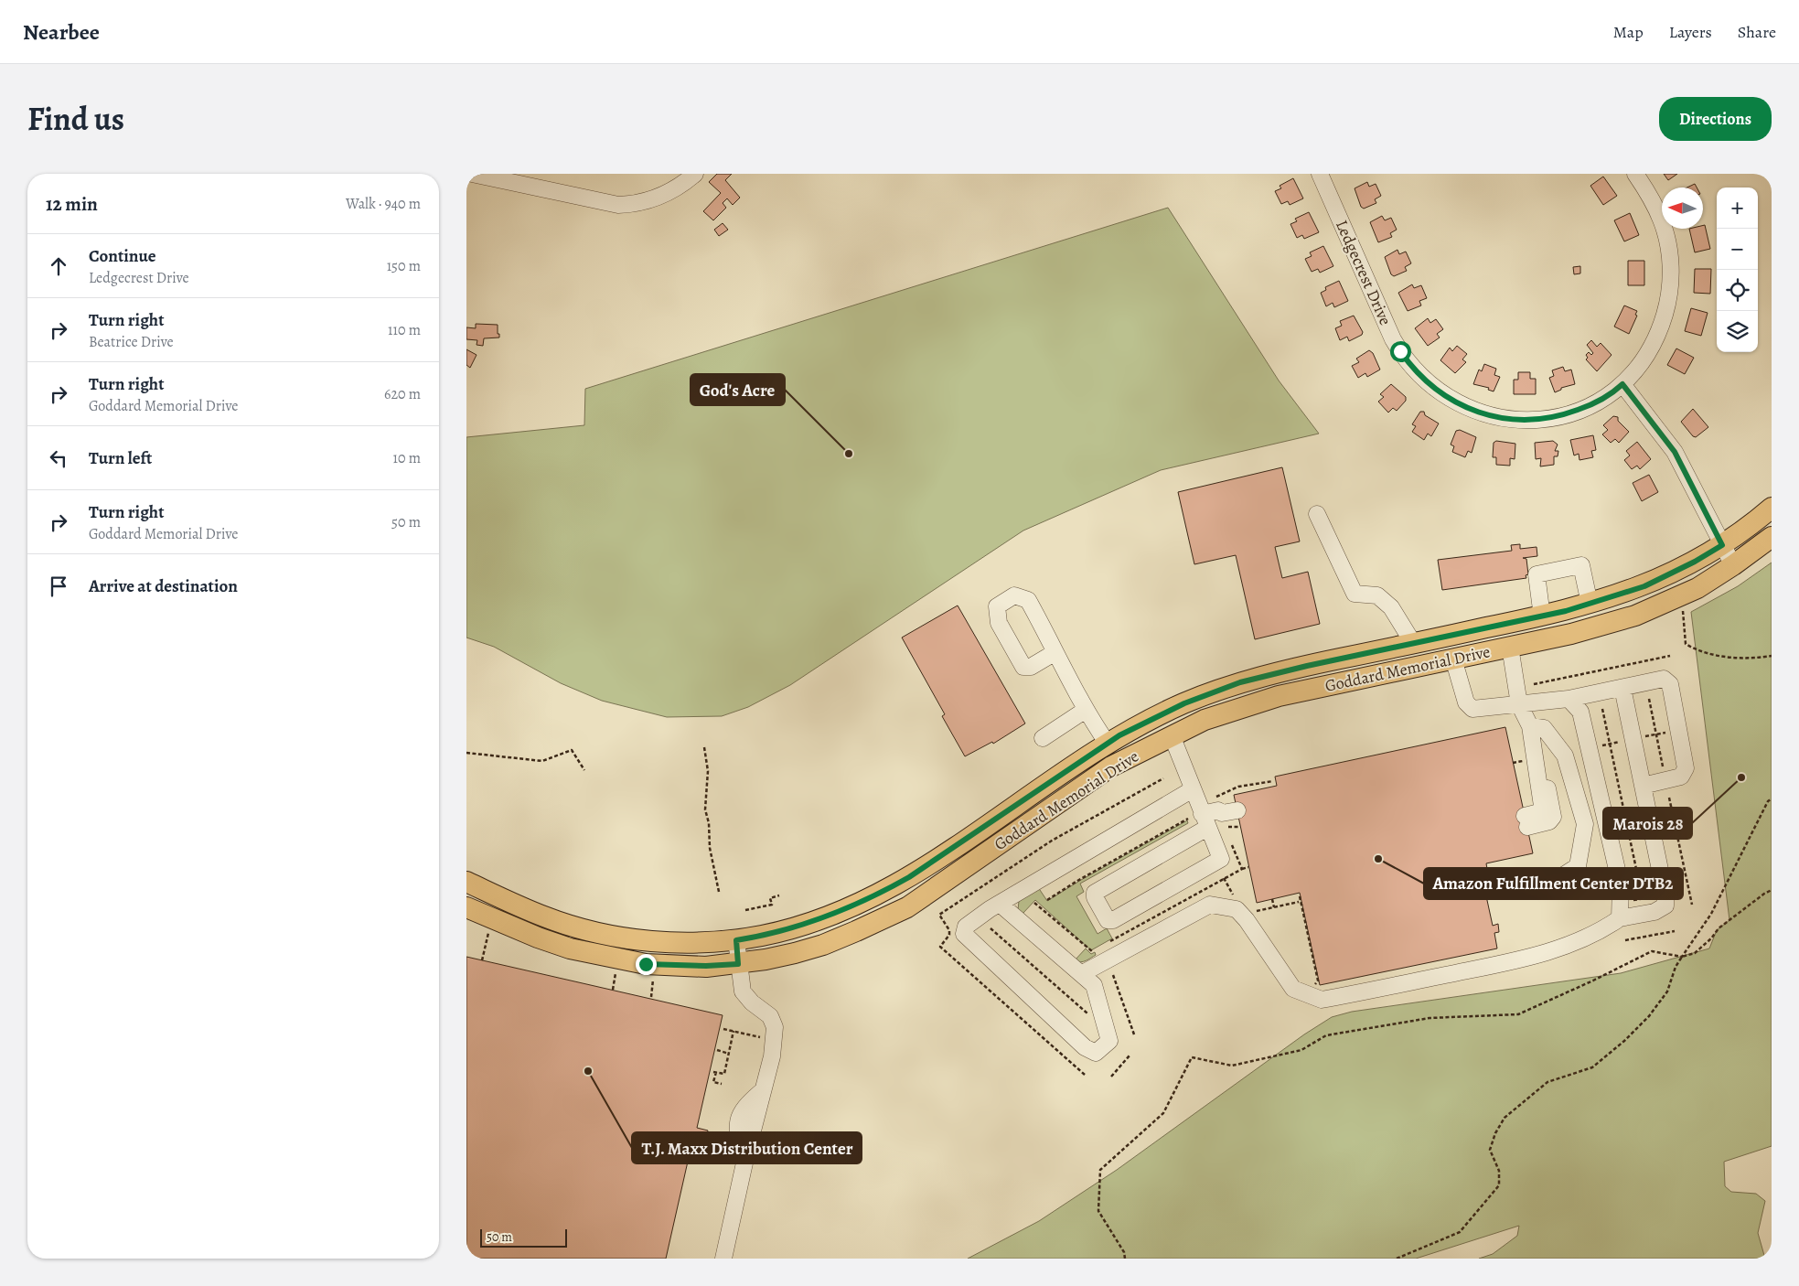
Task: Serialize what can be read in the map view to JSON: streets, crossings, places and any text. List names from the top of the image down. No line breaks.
{"streets":{"main road":["Goddard Memorial Drive"],"street":["Ledgecrest Drive"]},"places":["God's Acre","Marois 28","Amazon Fulfillment Center DTB2","T.J. Maxx Distribution Center"],"scale_bar":"50 m","north":"left","page":{"header":"Nearbee","nav":["Map","Layers","Share"],"title":"Find us","buttons":"Directions","heading":["12 min","Walk · 940 m"],"map_buttons":["+","−"],"list":[["Continue","Ledgecrest Drive","150 m"],["Turn right","Beatrice Drive","110 m"],["Turn right","Goddard Memorial Drive","620 m"],["Turn left","10 m"],["Turn right","Goddard Memorial Drive","50 m"],"Arrive at destination"],"scale":"50 m"}}
